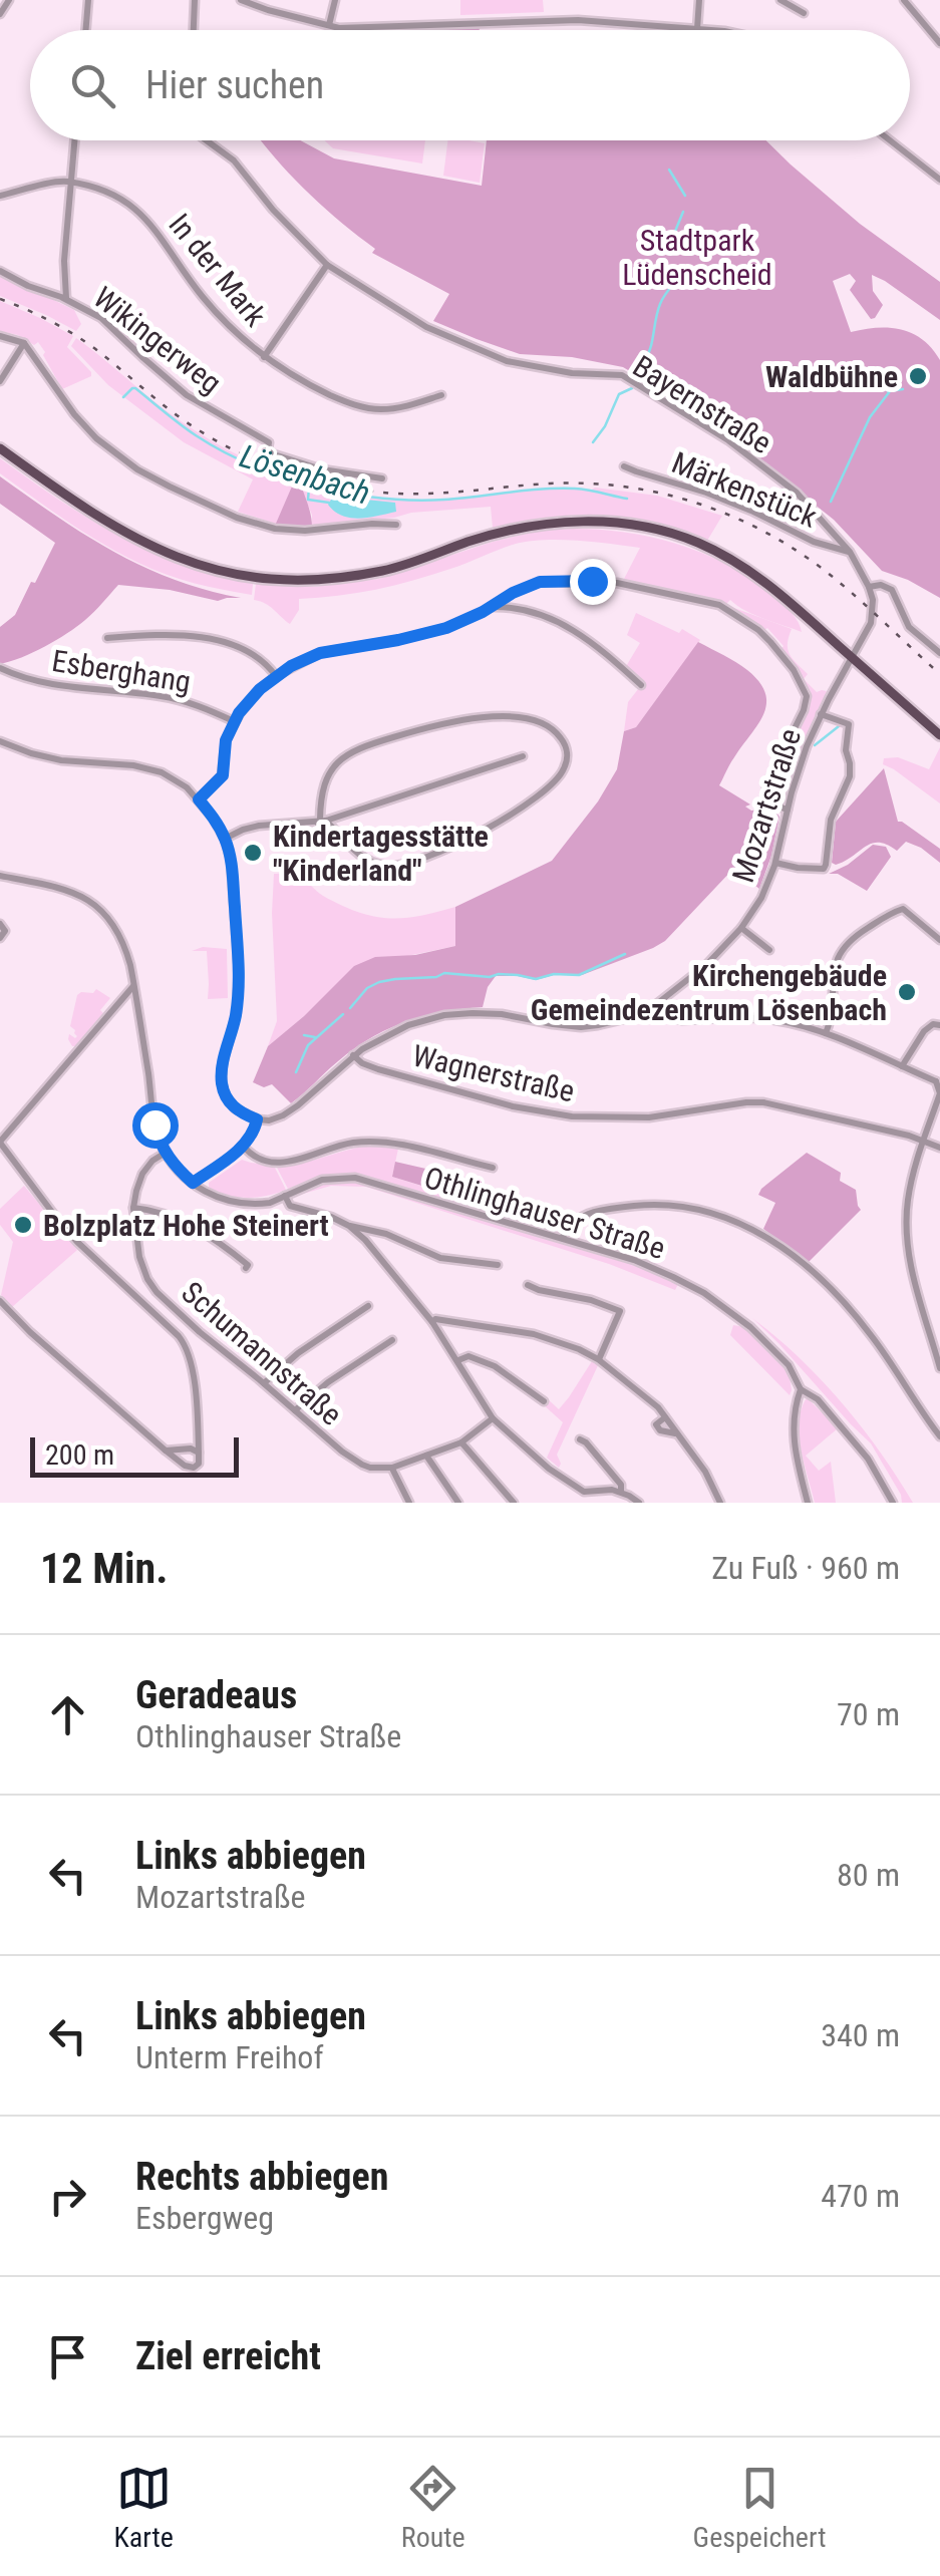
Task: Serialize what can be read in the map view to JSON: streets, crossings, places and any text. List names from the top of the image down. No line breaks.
{"streets":{"street":["In der Mark","Wikingerweg","Bayernstraße","Märkenstück","Esberghang","Mozartstraße","Wagnerstraße","Othlinghauser Straße","Schumannstraße"]},"crossings":[["Bayernstraße","Märkenstück"],["Mozartstraße","Wagnerstraße"],["Othlinghauser Straße","Schumannstraße"]],"water":["Lösenbach"],"parks":["Stadtpark Lüdenscheid"],"places":["Waldbühne","Kindertagesstätte \"Kinderland\"","Kirchengebäude Gemeindezentrum Lösenbach","Bolzplatz Hohe Steinert"],"scale_bar":"200 m","page":{"search":"Hier suchen","scale":"200 m","heading":["12 Min.","Zu Fuß · 960 m"],"list":[["Geradeaus","Othlinghauser Straße","70 m"],["Links abbiegen","Mozartstraße","80 m"],["Links abbiegen","Unterm Freihof","340 m"],["Rechts abbiegen","Esbergweg","470 m"],"Ziel erreicht"],"nav":["Karte","Route","Gespeichert"]}}
